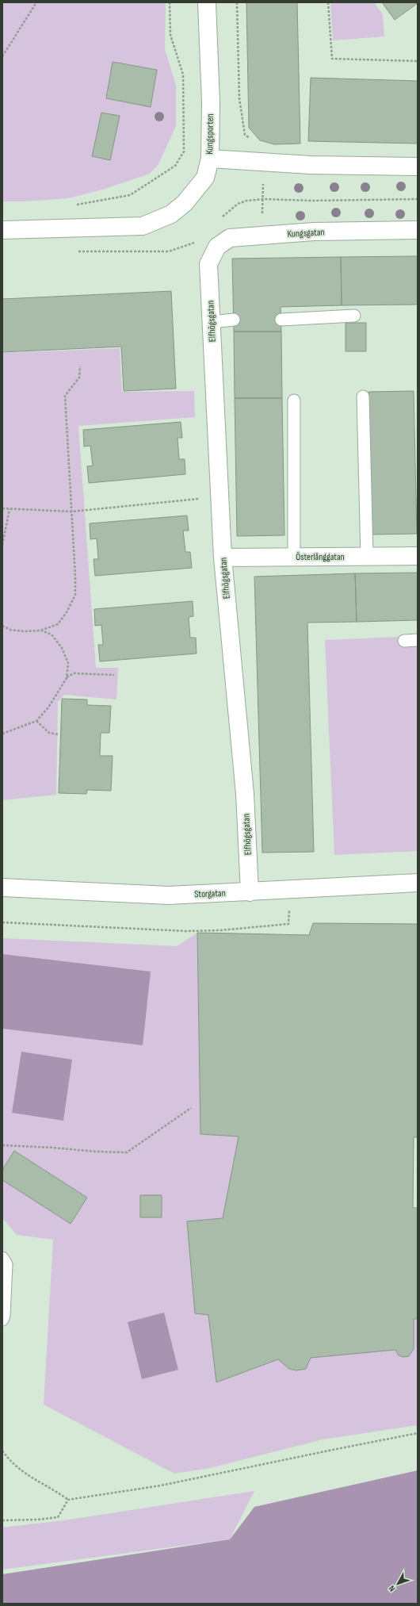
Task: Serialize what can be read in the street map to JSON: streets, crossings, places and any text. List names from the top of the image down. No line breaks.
{"streets":{"street":["Kungsporten","Kungsgatan","Elfhögsgatan","Österlånggatan","Storgatan"]},"crossings":[["Kungsgatan","Elfhögsgatan"],["Elfhögsgatan","Österlånggatan"],["Elfhögsgatan","Storgatan"]],"north":"bottom left"}
